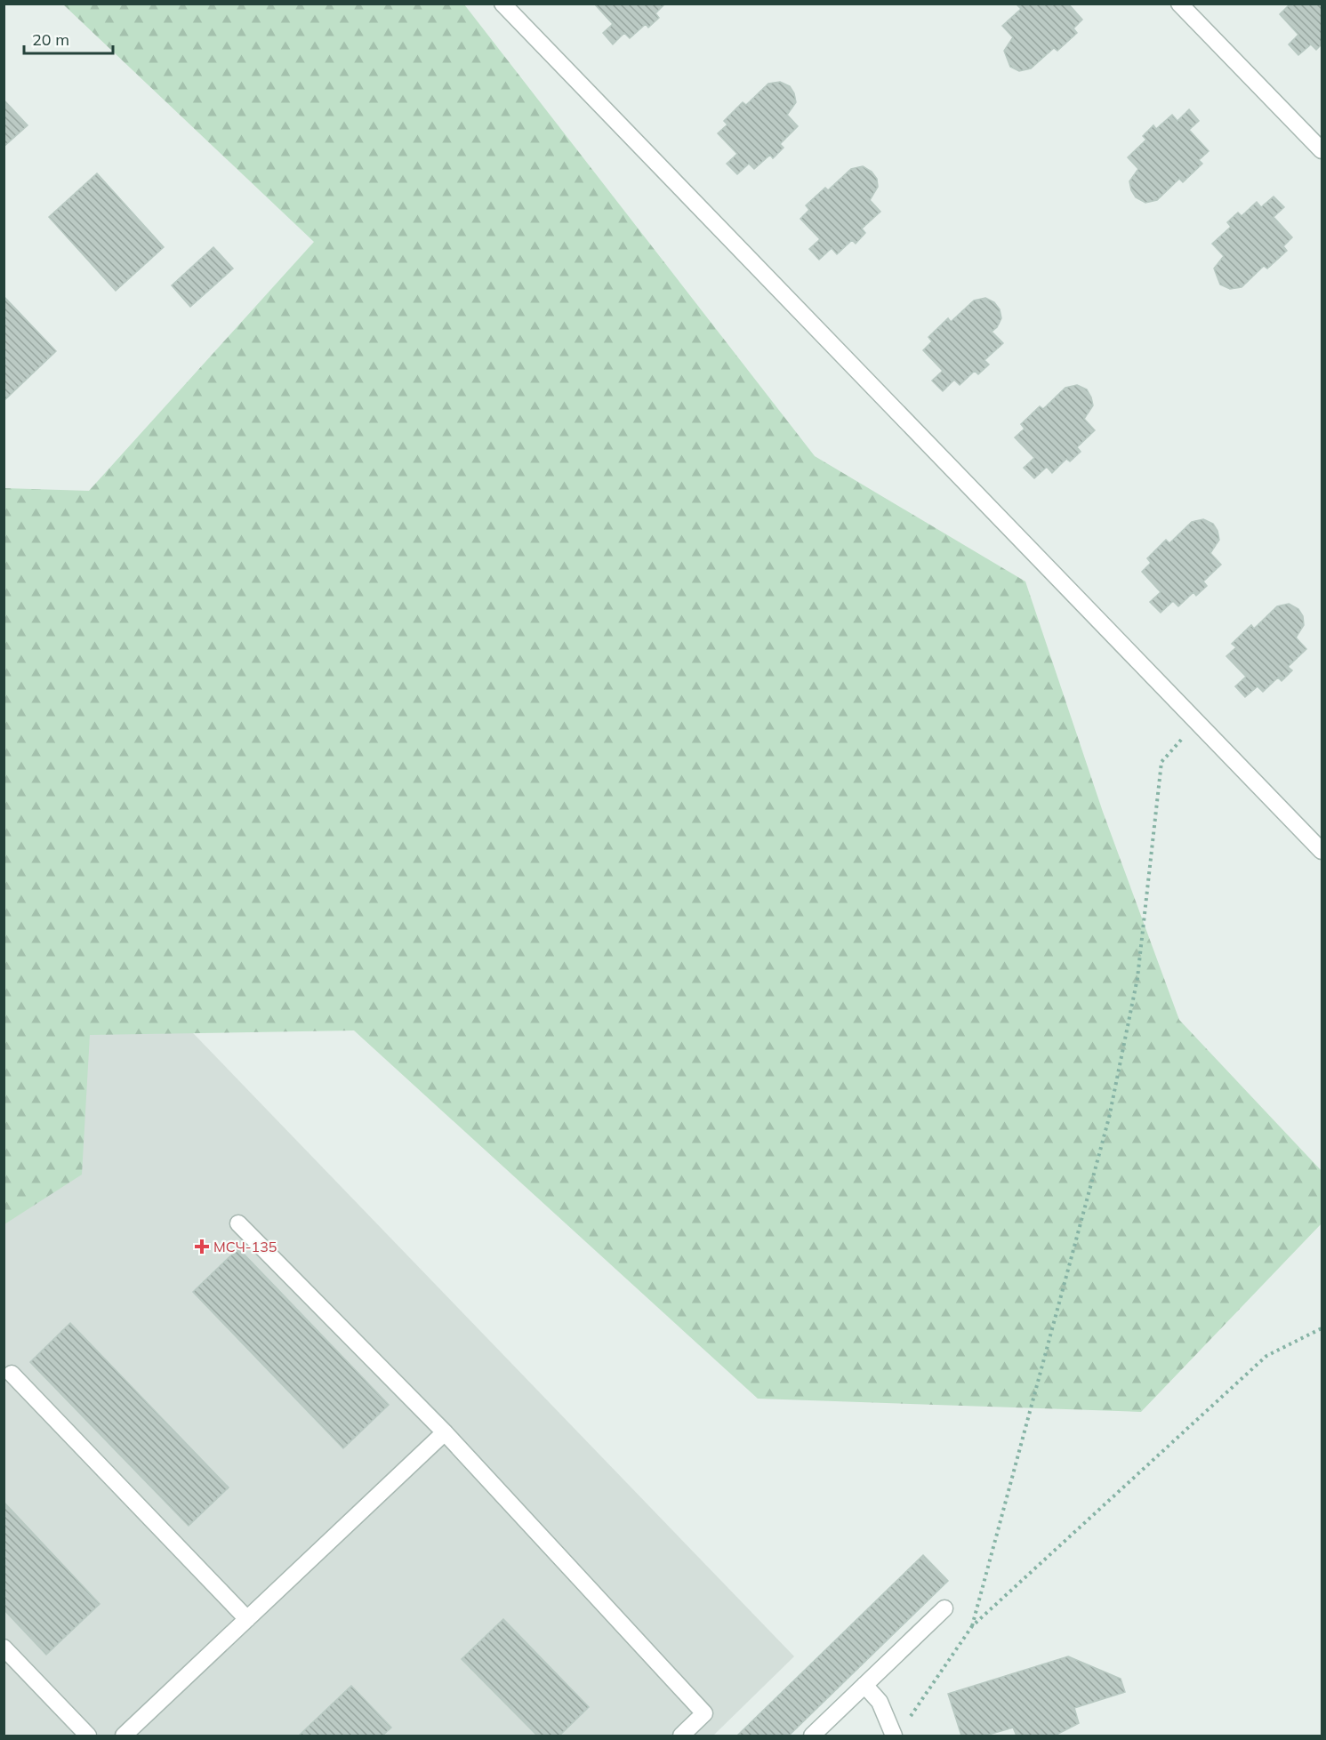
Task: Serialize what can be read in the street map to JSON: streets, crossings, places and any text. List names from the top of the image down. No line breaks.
{"places":{"health":["МСЧ-135"]},"scale_bar":"20 m"}
